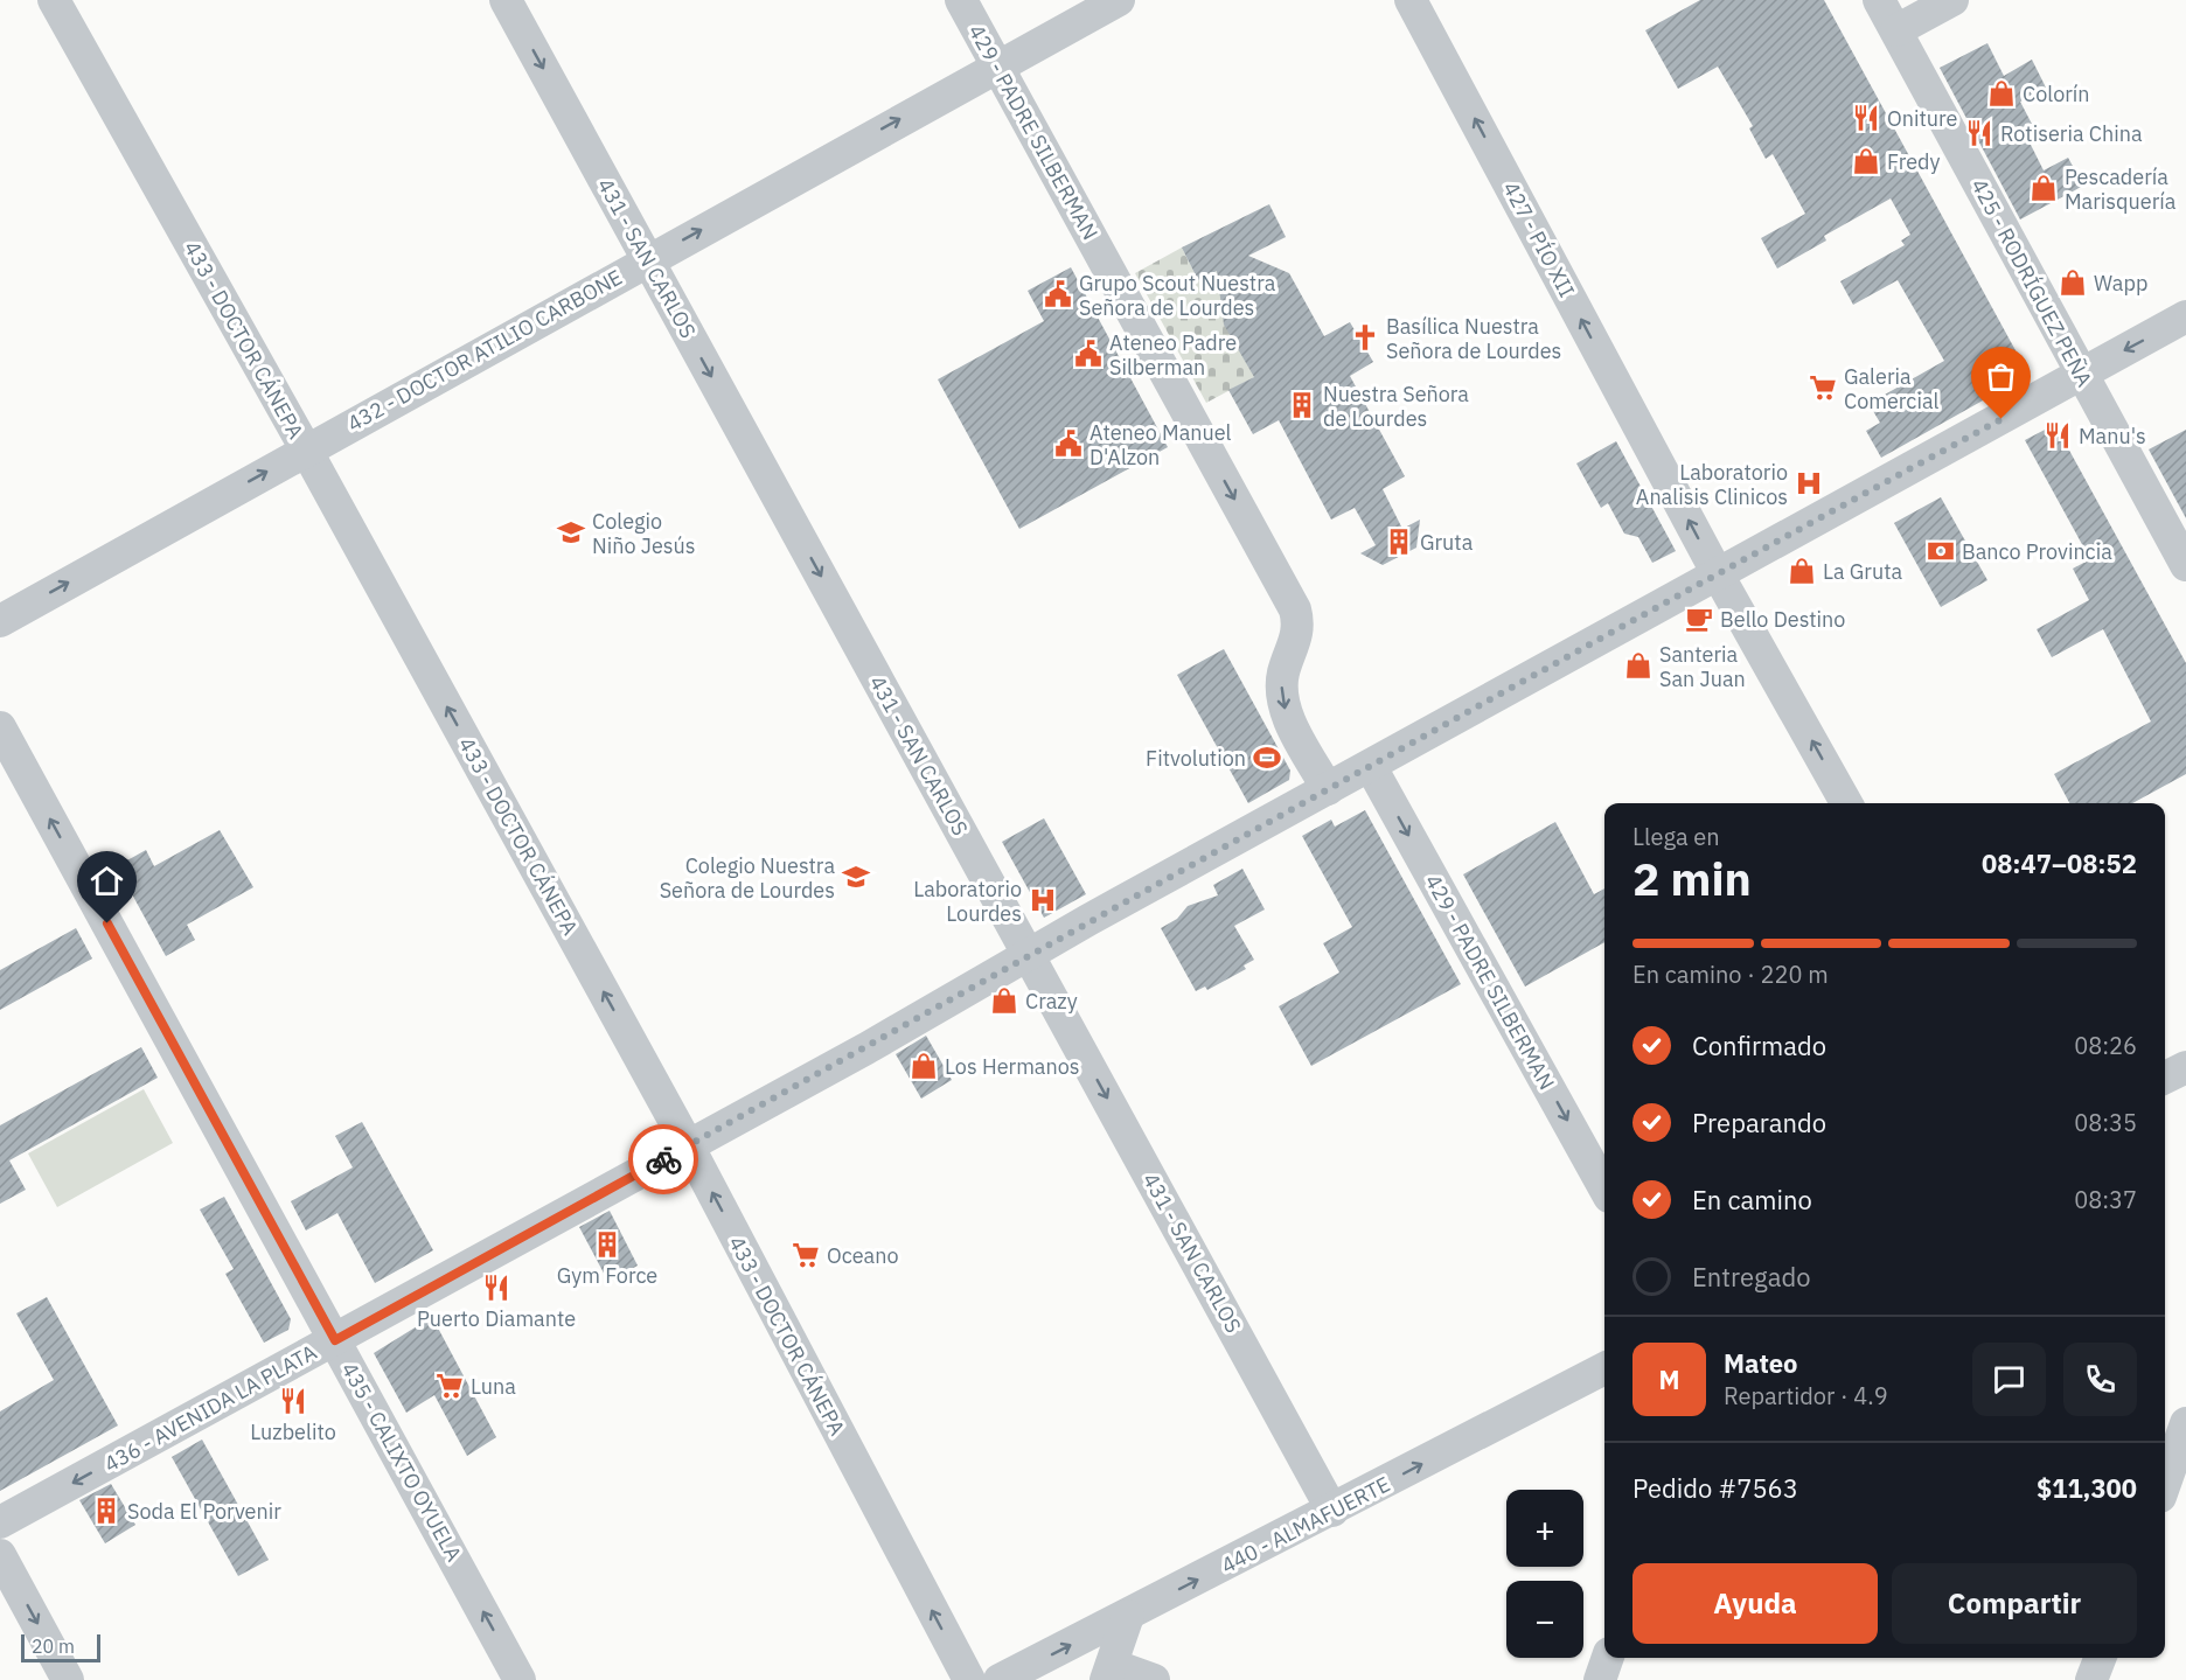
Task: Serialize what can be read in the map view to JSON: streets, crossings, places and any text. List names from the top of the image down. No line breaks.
{"streets":{"street":["429 - PADRE SILBERMAN","427 - PÍO XII","431 - SAN CARLOS","425 - RODRÍGUEZ PEÑA","433 - DOCTOR CÁNEPA","432 - DOCTOR ATILIO CARBONE","436 - AVENIDA LA PLATA","435 - CALIXTO OYUELA","440 - ALMAFUERTE"]},"crossings":[["429 - PADRE SILBERMAN","432 - DOCTOR ATILIO CARBONE"],["429 - PADRE SILBERMAN","436 - AVENIDA LA PLATA"],["427 - PÍO XII","436 - AVENIDA LA PLATA"],["431 - SAN CARLOS","432 - DOCTOR ATILIO CARBONE"],["431 - SAN CARLOS","436 - AVENIDA LA PLATA"],["431 - SAN CARLOS","440 - ALMAFUERTE"],["425 - RODRÍGUEZ PEÑA","436 - AVENIDA LA PLATA"],["433 - DOCTOR CÁNEPA","432 - DOCTOR ATILIO CARBONE"],["433 - DOCTOR CÁNEPA","436 - AVENIDA LA PLATA"],["436 - AVENIDA LA PLATA","435 - CALIXTO OYUELA"]],"one_way":["429 - PADRE SILBERMAN","427 - PÍO XII","431 - SAN CARLOS","433 - DOCTOR CÁNEPA","432 - DOCTOR ATILIO CARBONE","435 - CALIXTO OYUELA","440 - ALMAFUERTE"],"places":{"shop":["Colorín","Fredy","Pescadería Marisquería","Wapp","La Gruta","Santeria San Juan","Crazy","Los Hermanos"],"restaurant":["Oniture","Rotiseria China","Manu's","Puerto Diamante","Luzbelito"],"public building":["Grupo Scout Nuestra Señora de Lourdes","Ateneo Padre Silberman","Ateneo Manuel D'Alzon"],"church":["Basílica Nuestra Señora de Lourdes"],"supermarket":["Galeria Comercial","Oceano","Luna"],"building":["Nuestra Señora de Lourdes","Gruta","Gym Force","Soda El Porvenir"],"hospital":["Laboratorio Analisis Clinicos","Laboratorio Lourdes"],"school or university":["Colegio Niño Jesús","Colegio Nuestra Señora de Lourdes"],"bank":["Banco Provincia"],"cafe":["Bello Destino"],"sports":["Fitvolution"]},"scale_bar":"20 m","page":{"heading":["2 min","Llega en","08:47–08:52"],"panel":["Mateo","Repartidor · 4.9","Pedido #7563","$11,300"],"bar":"En camino · 220 m","list":[["Confirmado","08:26"],["Preparando","08:35"],["En camino","08:37"],"Entregado"],"round":"M","map_buttons":["+","−"],"buttons":["Ayuda","Compartir"],"scale":"20 m"}}
